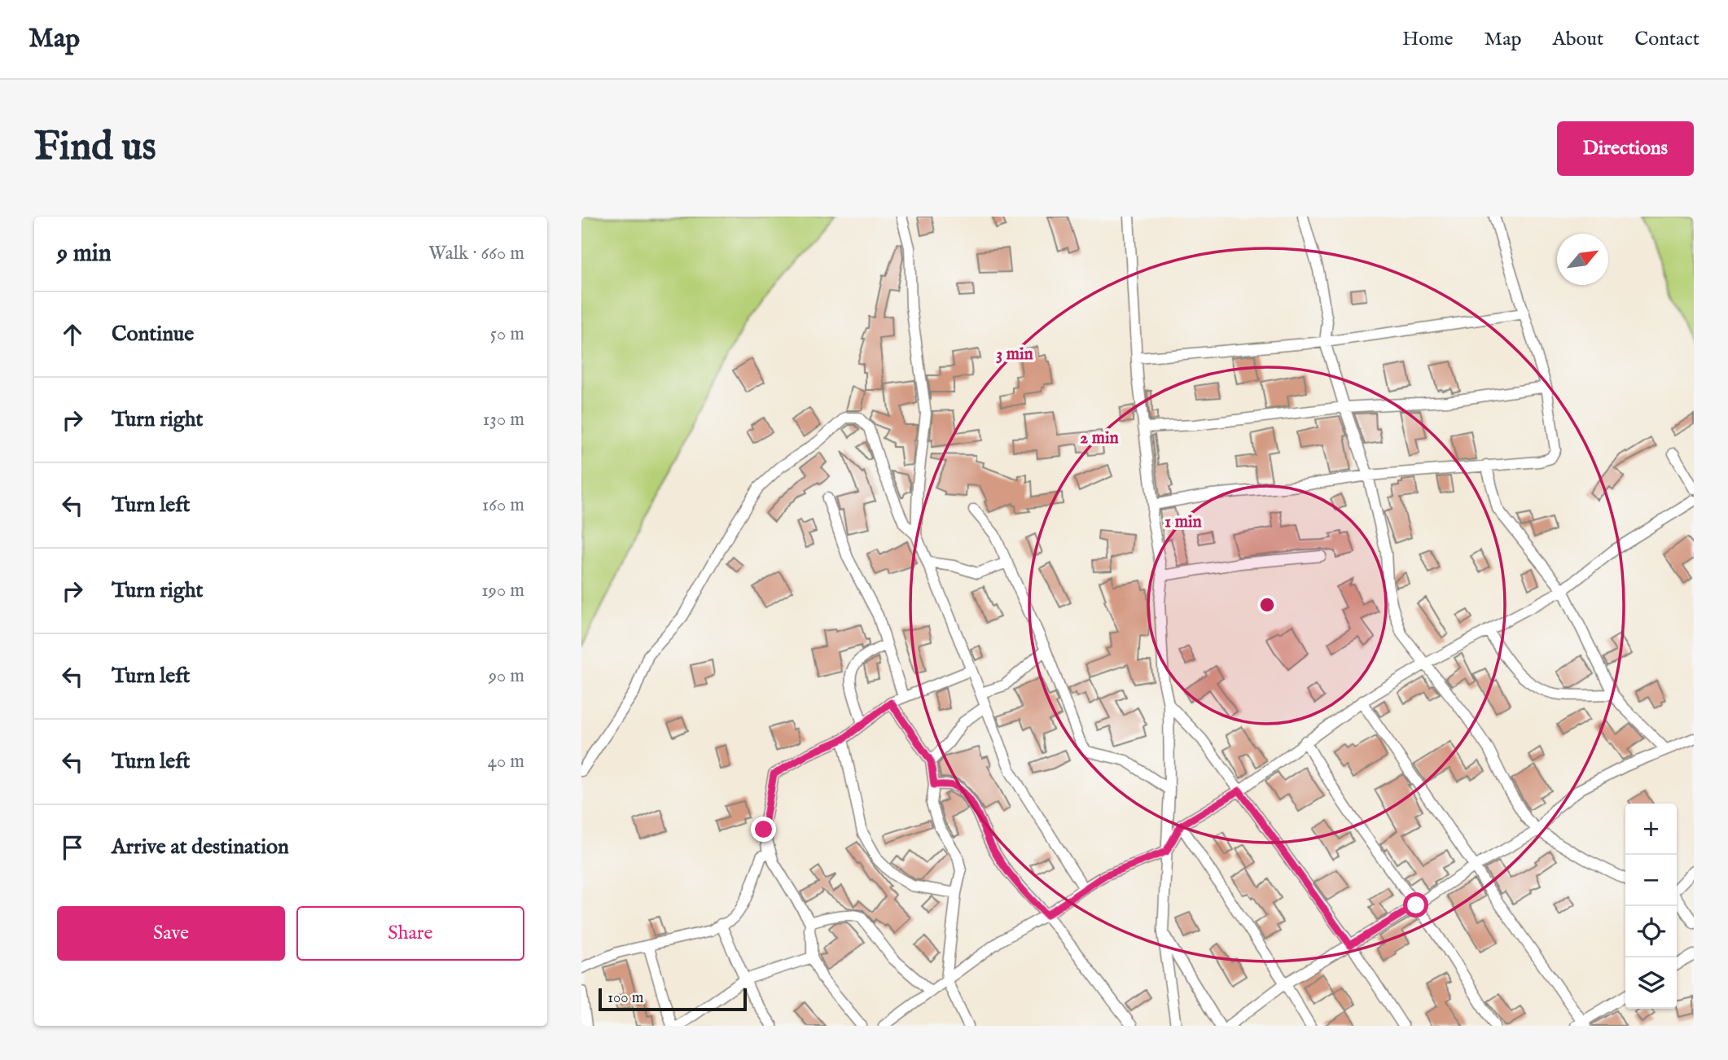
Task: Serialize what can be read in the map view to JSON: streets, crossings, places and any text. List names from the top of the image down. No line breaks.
{"scale_bar":"100 m","north":"top right","page":{"header":"Map","nav":["Home","Map","About","Contact"],"buttons":["Directions",["Save","Share"]],"title":"Find us","heading":["9 min","Walk · 660 m"],"list":[["Continue","50 m"],["Turn right","130 m"],["Turn left","160 m"],["Turn right","190 m"],["Turn left","90 m"],["Turn left","40 m"],"Arrive at destination"],"map_buttons":["+","−"],"scale":"100 m"},"rings":["3 min","2 min","1 min"]}
